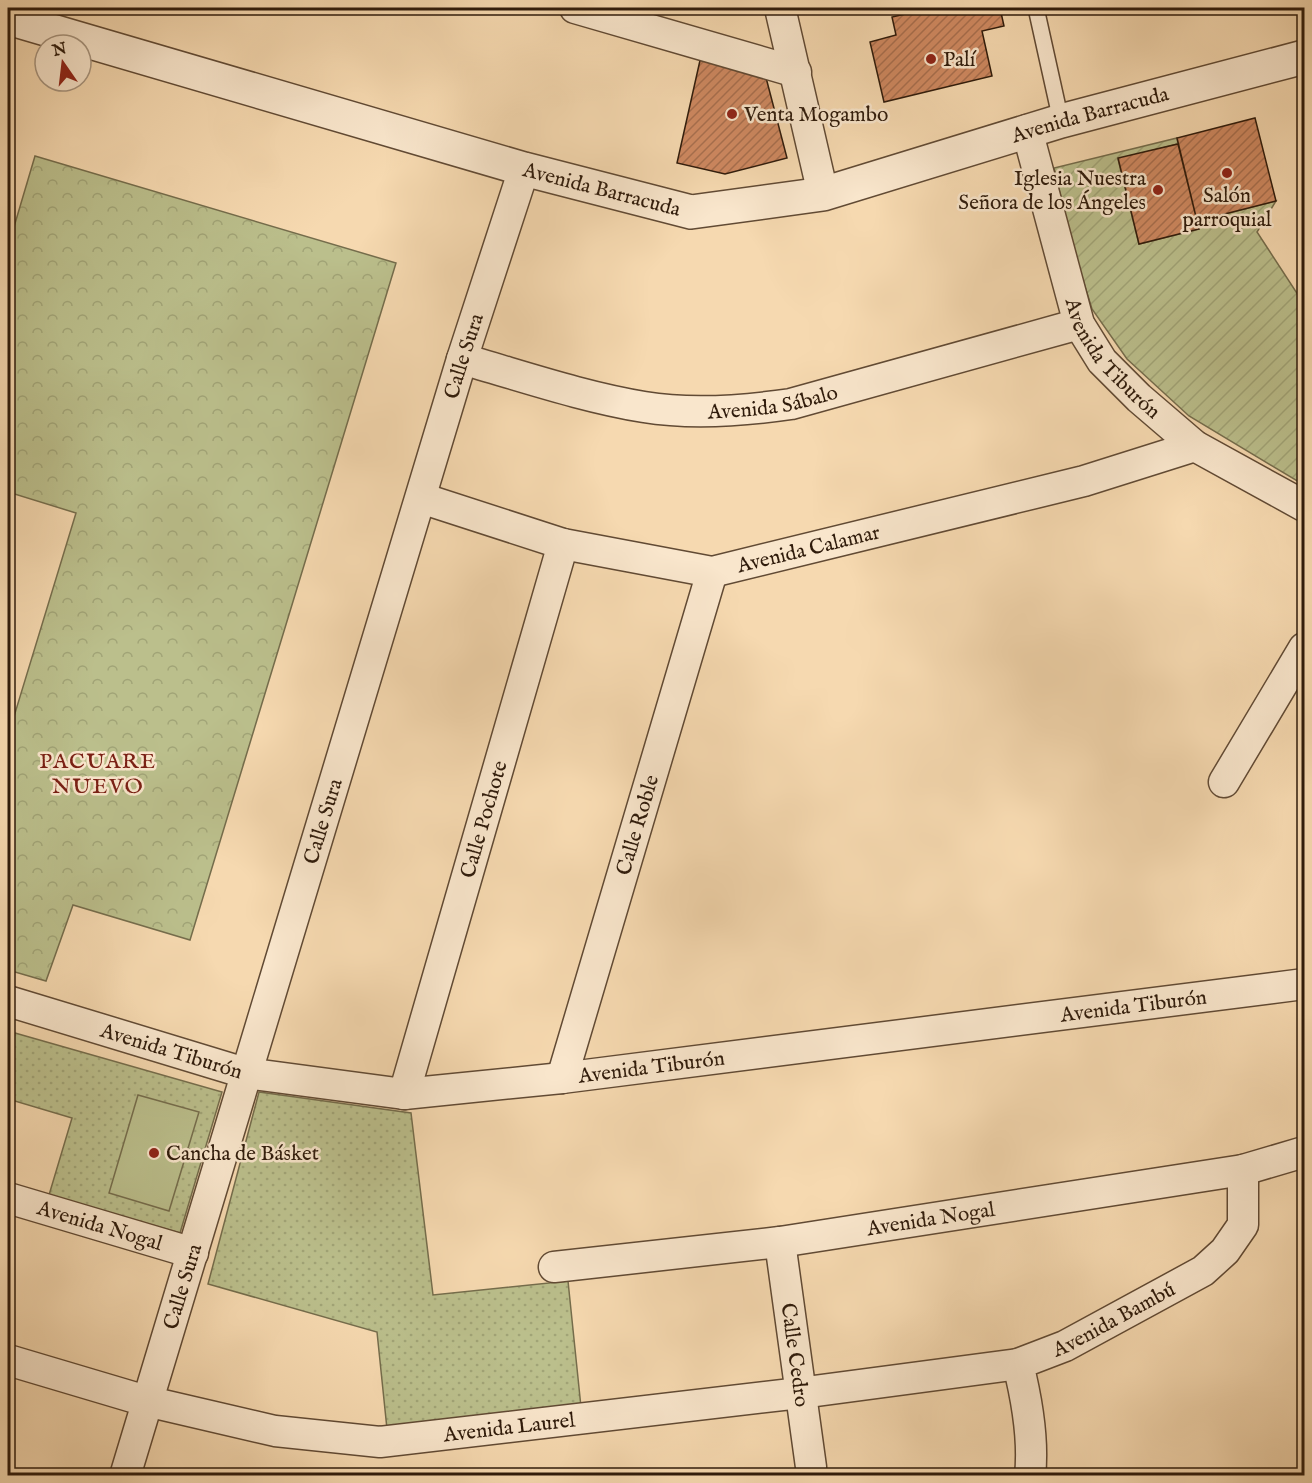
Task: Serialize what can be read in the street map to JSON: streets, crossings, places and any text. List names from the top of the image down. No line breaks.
{"streets":{"street":["Avenida Barracuda","Avenida Tiburón","Calle Sura","Avenida Sábalo","Avenida Calamar","Calle Pochote","Calle Roble","Avenida Nogal","Avenida Bambú","Calle Cedro","Avenida Laurel"]},"crossings":[["Avenida Barracuda","Avenida Tiburón"],["Avenida Barracuda","Calle Sura"],["Avenida Tiburón","Calle Sura"],["Avenida Tiburón","Avenida Sábalo"],["Avenida Tiburón","Avenida Calamar"],["Avenida Tiburón","Calle Pochote"],["Avenida Tiburón","Calle Roble"],["Calle Sura","Avenida Sábalo"],["Calle Sura","Avenida Calamar"],["Calle Sura","Avenida Nogal"],["Calle Sura","Avenida Laurel"],["Avenida Calamar","Calle Pochote"],["Avenida Calamar","Calle Roble"],["Avenida Nogal","Avenida Bambú"],["Avenida Nogal","Calle Cedro"],["Avenida Bambú","Avenida Laurel"],["Calle Cedro","Avenida Laurel"]],"districts":["PACUARE NUEVO"],"places":["Palí","Venta Mogambo","Salón parroquial","Iglesia Nuestra Señora de los Ángeles","Cancha de Básket"],"north":"top"}
